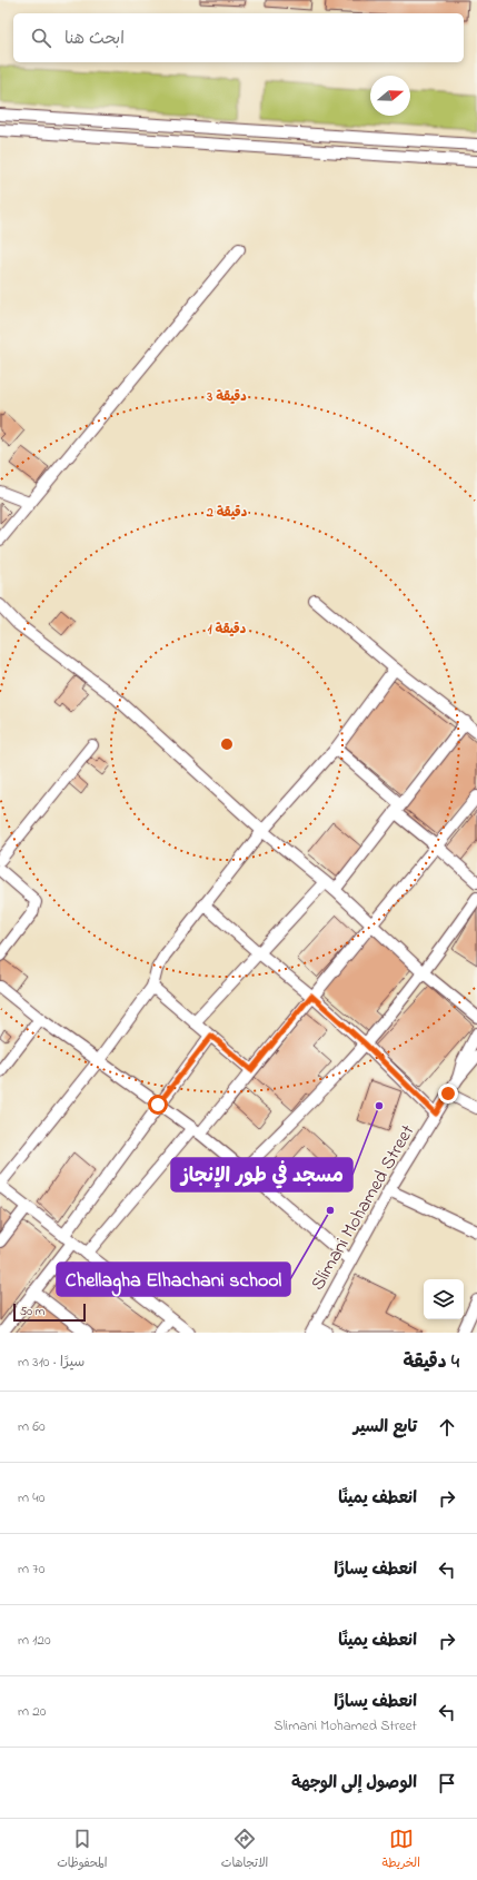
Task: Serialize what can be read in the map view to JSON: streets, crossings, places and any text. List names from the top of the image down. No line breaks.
{"streets":{"street":["Slimani Mohamed Street"]},"places":["مسجد في طور الإنجاز","Chellagha Elhachani school"],"scale_bar":"50 m","north":"right","page":{"search":"ابحث هنا","scale":"50 m","heading":["4 دقيقة","سيرًا · 310 m"],"list":[["تابع السير","60 m"],["انعطف يمينًا","40 m"],["انعطف يسارًا","70 m"],["انعطف يمينًا","120 m"],["انعطف يسارًا","Slimani Mohamed Street","20 m"],"الوصول إلى الوجهة"],"nav":["الخريطة","الاتجاهات","المحفوظات"]},"rings":["3 دقيقة","2 دقيقة","1 دقيقة"]}
